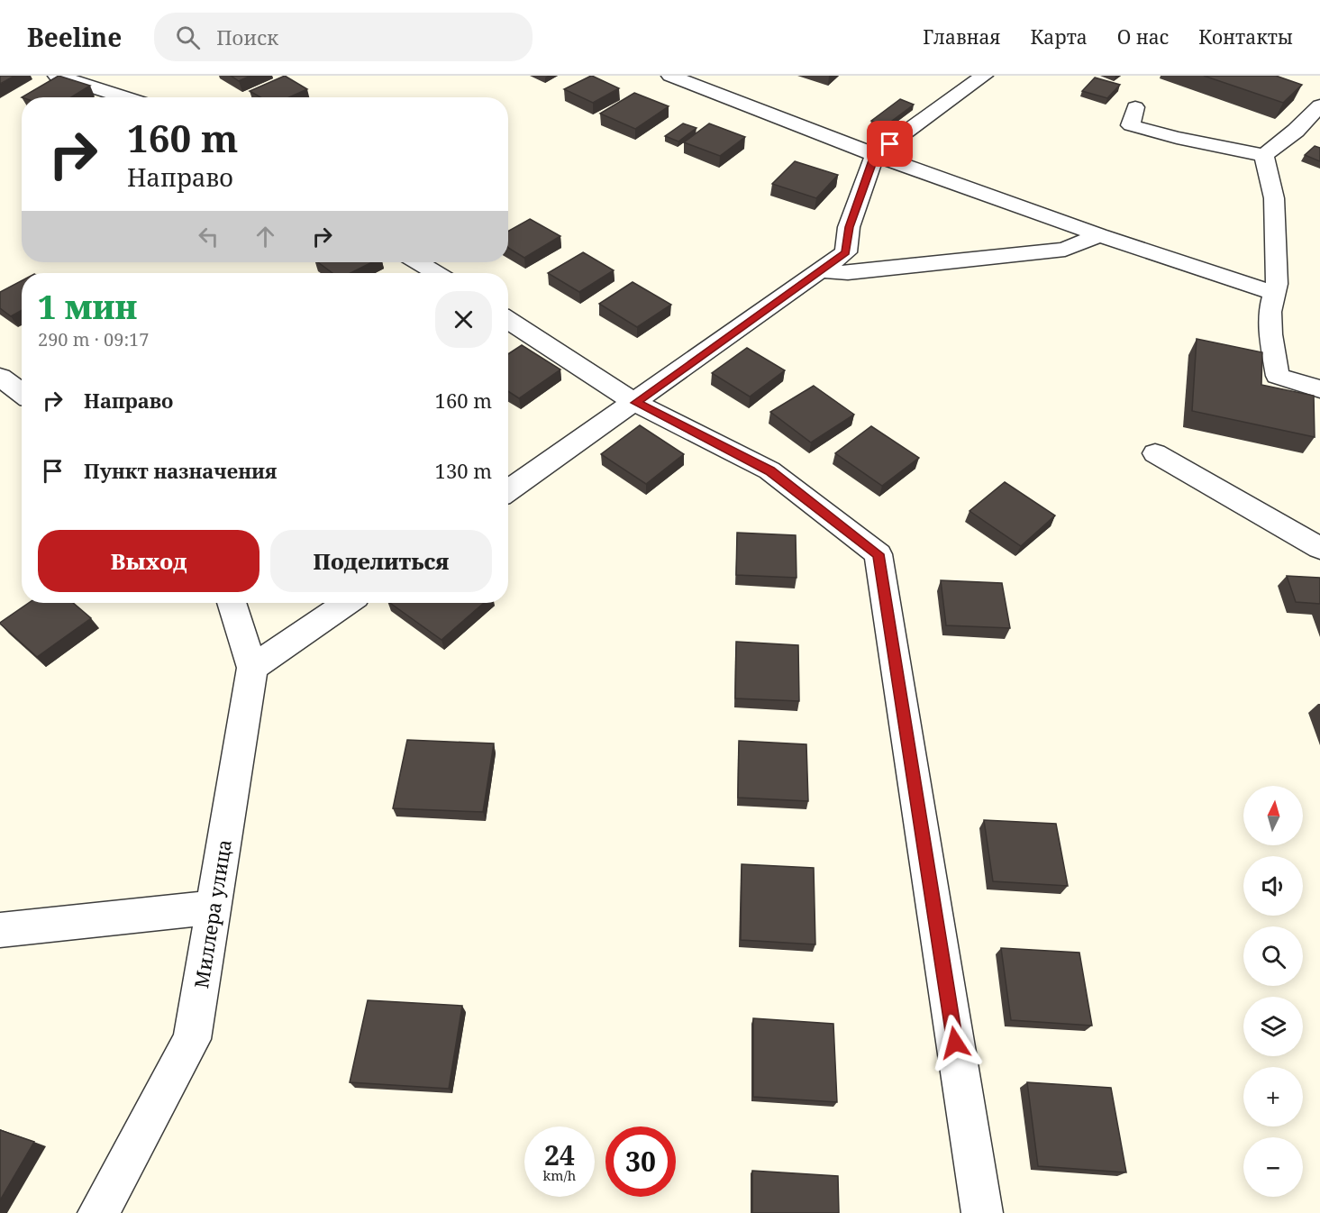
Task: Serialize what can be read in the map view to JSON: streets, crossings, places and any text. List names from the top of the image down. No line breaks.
{"streets":{"street":["Миллера улица"]},"north":"top","page":{"header":"Beeline","search":"Поиск","nav":["Главная","Карта","О нас","Контакты"],"turn":["160 m","Направо"],"heading":["1 мин","290 m · 09:17"],"list":[{"name":"Направо","value":"160 m"},{"name":"Пункт назначения","value":"130 m"}],"buttons":["Выход","Поделиться"],"map_buttons":["+","−"],"speed":"24 km/h","limit":"30"}}
